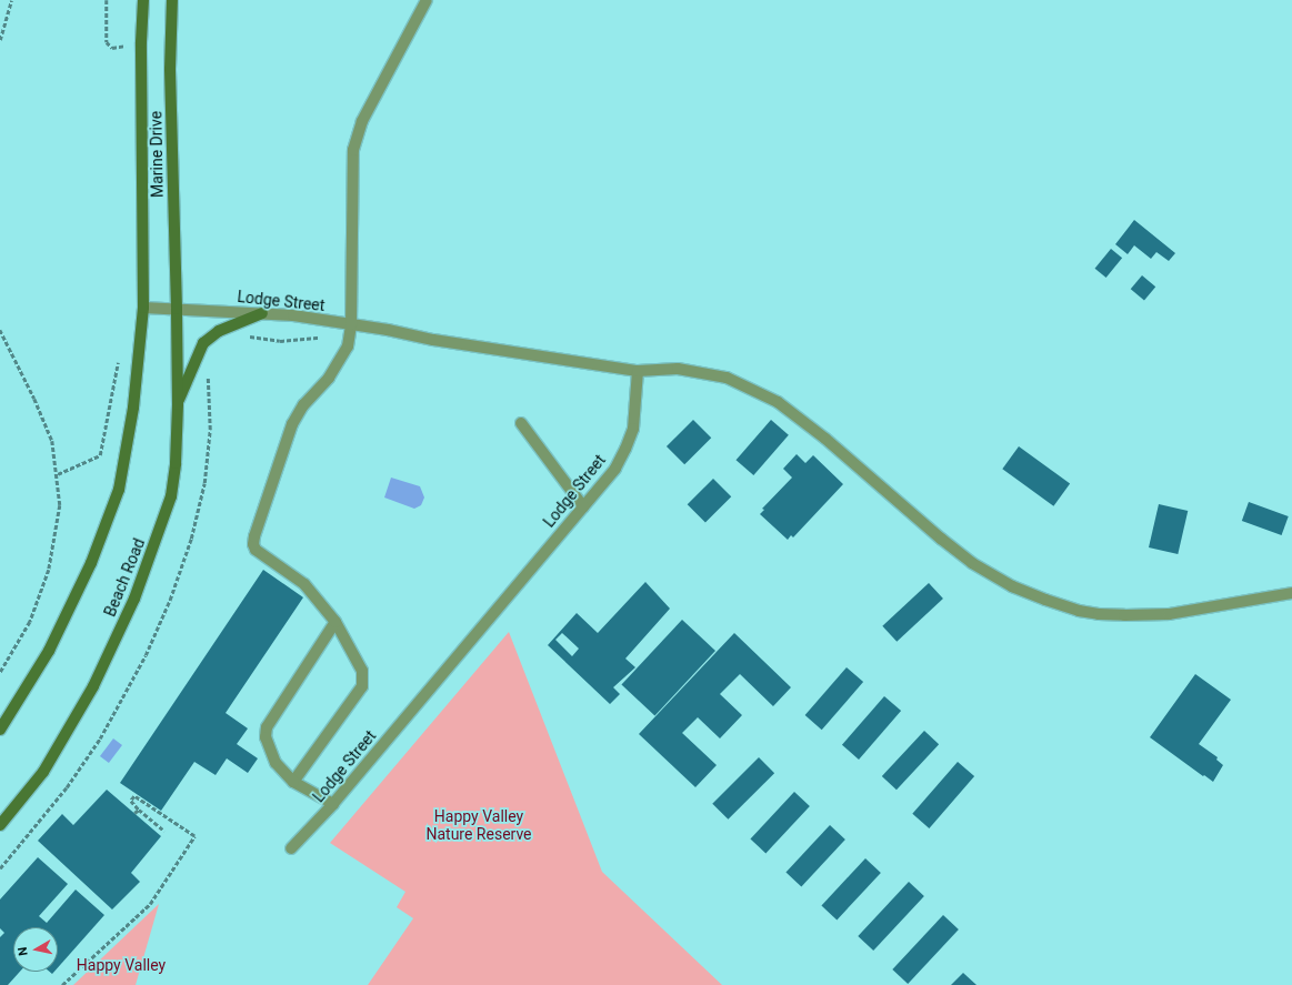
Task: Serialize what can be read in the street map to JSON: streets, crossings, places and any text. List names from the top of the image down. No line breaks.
{"streets":{"main road":["Marine Drive","Beach Road"],"lane":["Lodge Street"]},"crossings":[["Marine Drive","Lodge Street"],["Marine Drive","Beach Road"],["Lodge Street","Beach Road"]],"parks":["Happy Valley Nature Reserve","Happy Valley"],"north":"left"}
